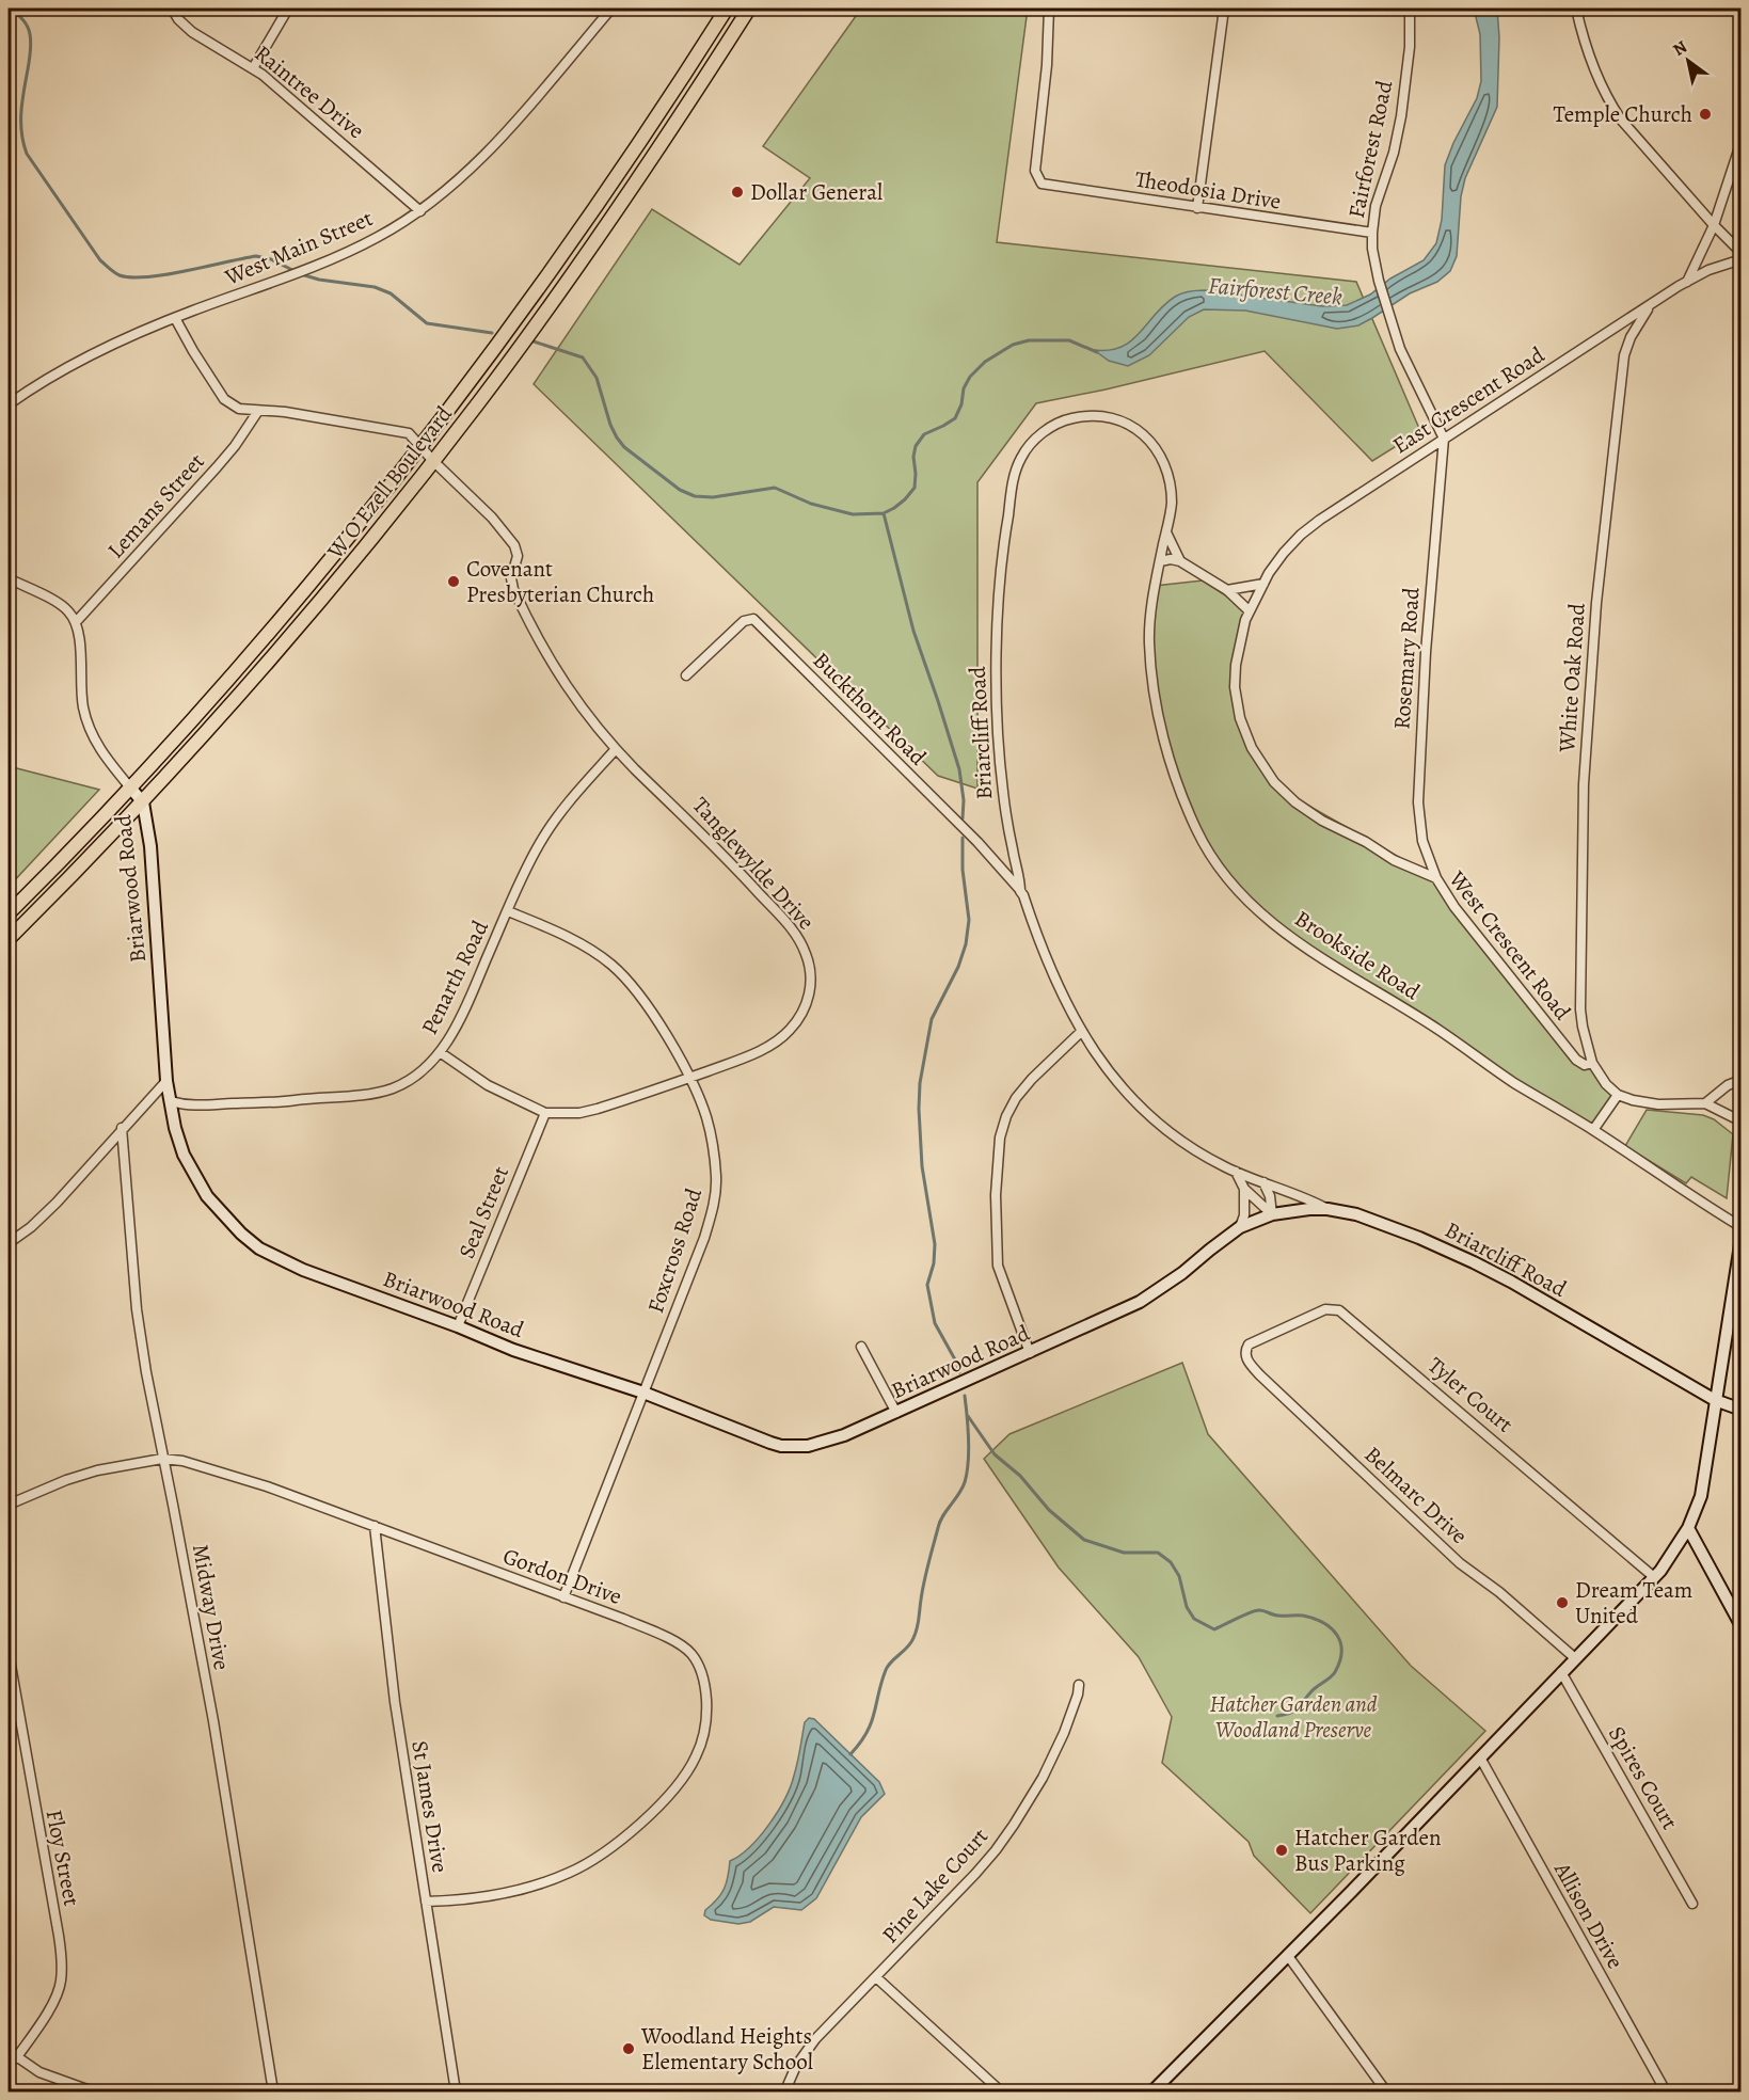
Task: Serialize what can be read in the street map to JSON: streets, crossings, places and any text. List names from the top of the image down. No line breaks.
{"streets":{"main road":["W O Ezell Boulevard"],"street":["Raintree Drive","Fairforest Road","Theodosia Drive","West Main Street","East Crescent Road","Lemans Street","Rosemary Road","White Oak Road","Buckthorn Road","Briarcliff Road","Tanglewylde Drive","Briarwood Road","West Crescent Road","Brookside Road","Penarth Road","Seal Street","Foxcross Road","Tyler Court","Belmarc Drive","Gordon Drive","Midway Drive","Spires Court","St James Drive","Floy Street","Pine Lake Court","Allison Drive"]},"crossings":[["Raintree Drive","West Main Street"],["Fairforest Road","Theodosia Drive"],["Fairforest Road","East Crescent Road"],["Fairforest Road","Rosemary Road"],["West Main Street","Tanglewylde Drive"],["East Crescent Road","Rosemary Road"],["East Crescent Road","White Oak Road"],["East Crescent Road","West Crescent Road"],["W O Ezell Boulevard","Tanglewylde Drive"],["W O Ezell Boulevard","Briarwood Road"],["Lemans Street","Tanglewylde Drive"],["Lemans Street","Briarwood Road"],["Rosemary Road","West Crescent Road"],["White Oak Road","West Crescent Road"],["Buckthorn Road","Briarcliff Road"],["Briarcliff Road","Briarwood Road"],["Briarcliff Road","Brookside Road"],["Tanglewylde Drive","Penarth Road"],["Tanglewylde Drive","Seal Street"],["Tanglewylde Drive","Foxcross Road"],["Briarwood Road","Penarth Road"],["Briarwood Road","Seal Street"],["Briarwood Road","Foxcross Road"],["Penarth Road","Foxcross Road"],["Foxcross Road","Gordon Drive"],["Tyler Court","Belmarc Drive"],["Gordon Drive","Midway Drive"],["Gordon Drive","St James Drive"]],"water":["Fairforest Creek"],"parks":["Hatcher Garden and Woodland Preserve"],"places":["Temple Church","Dollar General","Covenant Presbyterian Church","Dream Team United","Hatcher Garden Bus Parking","Woodland Heights Elementary School"],"north":"top left"}
